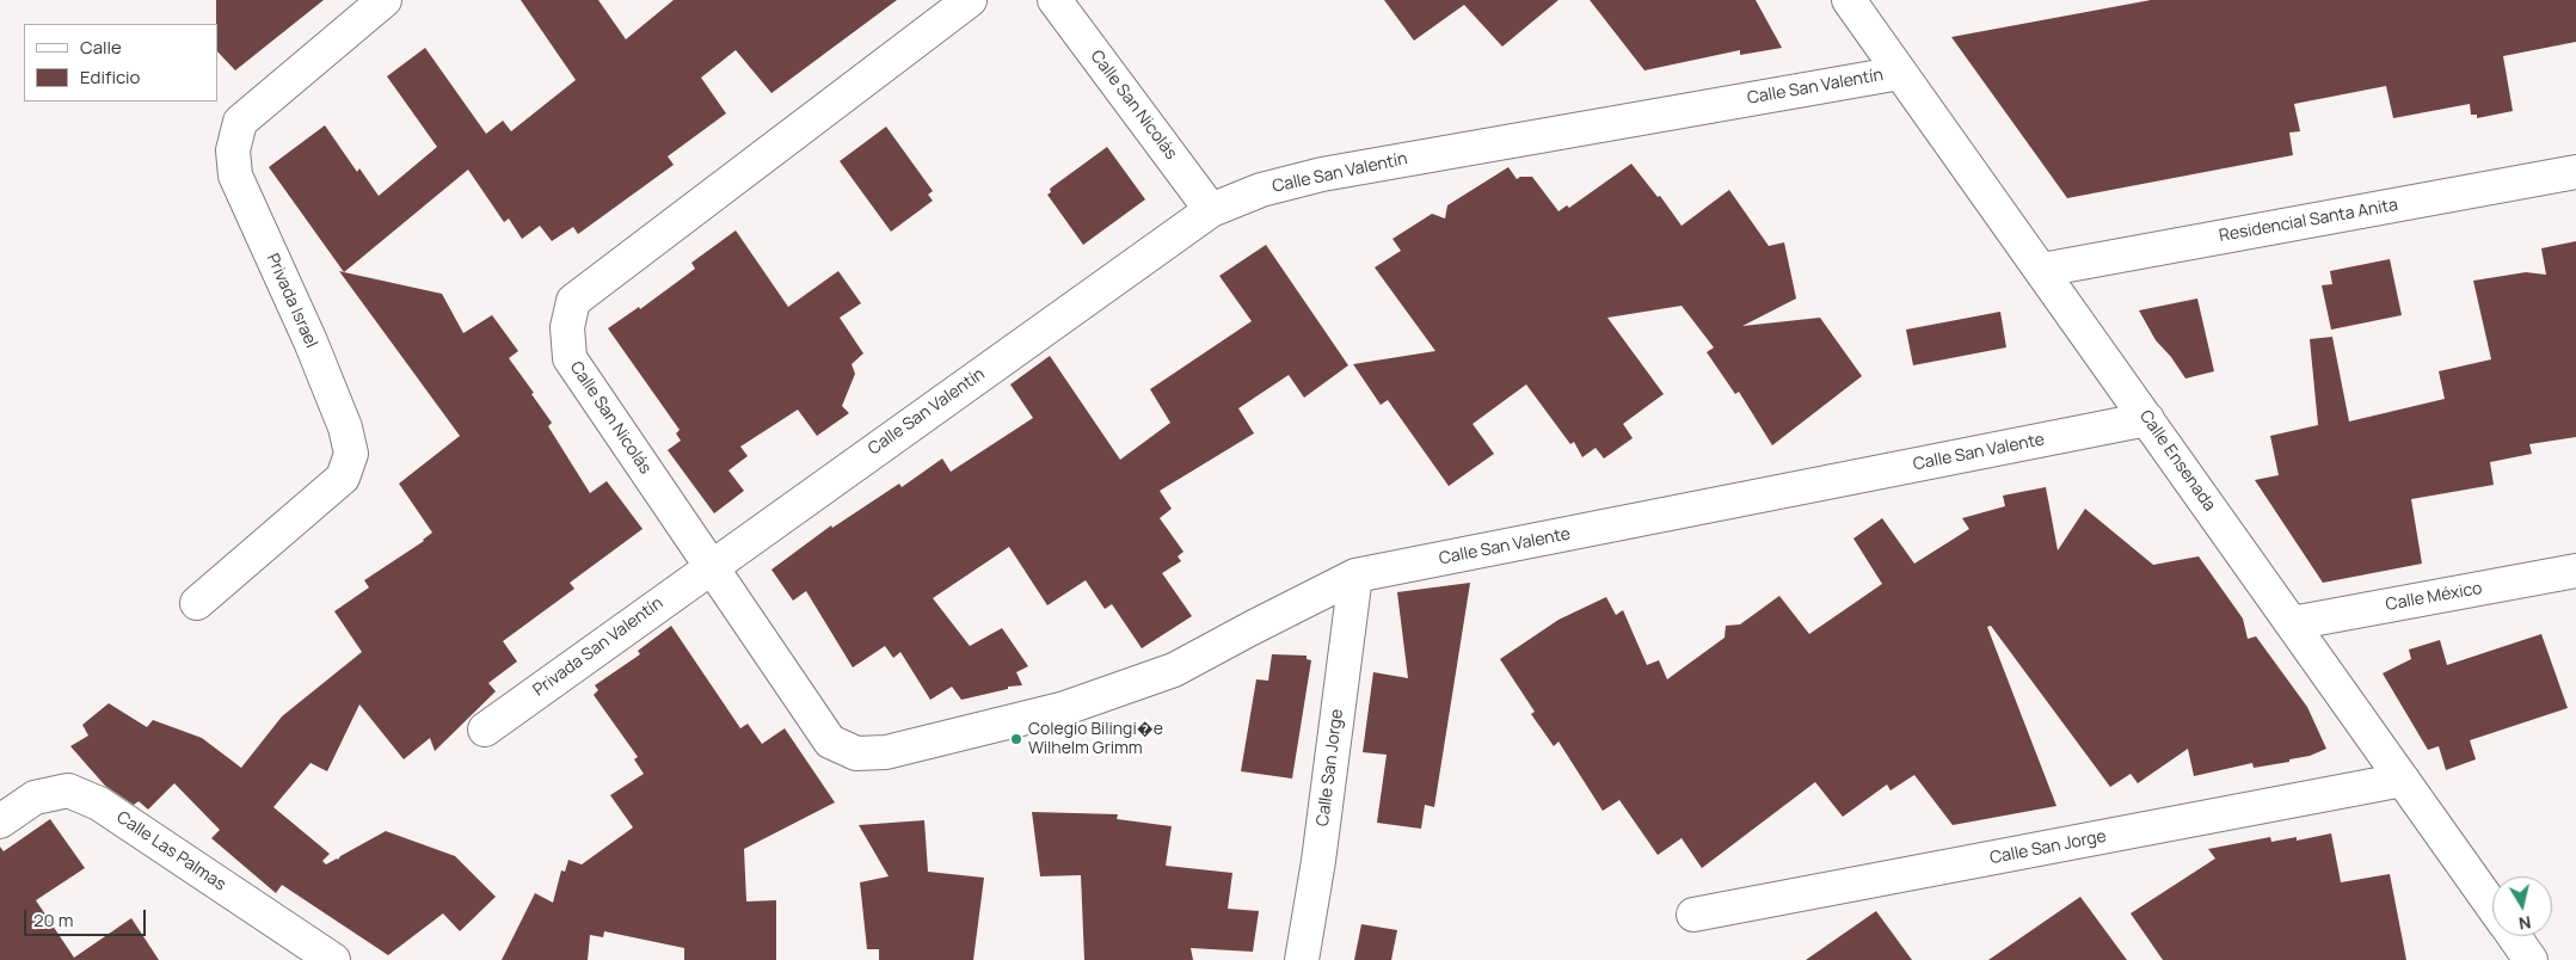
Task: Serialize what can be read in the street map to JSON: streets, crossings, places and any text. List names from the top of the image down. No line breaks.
{"streets":{"street":["Calle San Valentín","Calle San Nicolás","Residencial Santa Anita","Privada Israel","Calle San Valente","Calle Ensenada","Calle México","Privada San Valentín","Calle San Jorge","Calle Las Palmas"]},"crossings":[["Calle San Valentín","Calle San Nicolás"],["Calle San Valentín","Calle Ensenada"],["Calle San Valentín","Privada San Valentín"],["Calle San Nicolás","Calle San Valente"],["Calle San Nicolás","Privada San Valentín"],["Residencial Santa Anita","Calle Ensenada"],["Calle San Valente","Calle Ensenada"],["Calle San Valente","Calle San Jorge"],["Calle Ensenada","Calle México"],["Calle Ensenada","Calle San Jorge"]],"places":["Colegio Bilingi�e Wilhelm Grimm"],"legend":["Calle","Edificio"],"scale_bar":"20 m","north":"bottom"}
